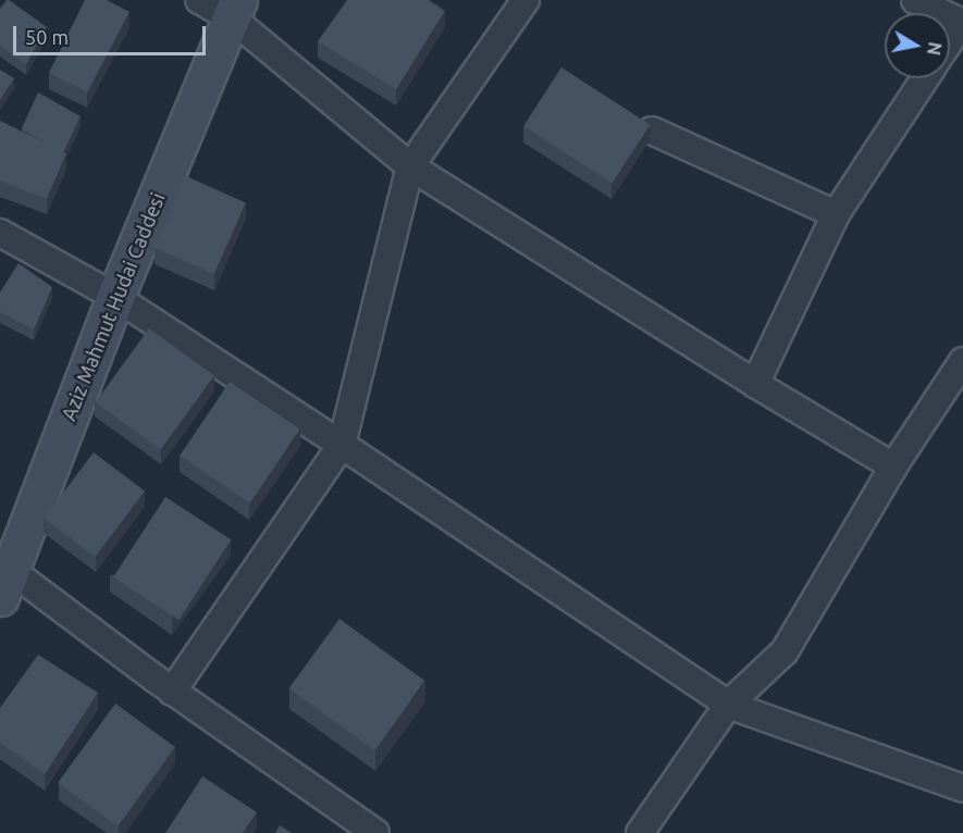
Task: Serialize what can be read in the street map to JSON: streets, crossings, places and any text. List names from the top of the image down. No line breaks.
{"streets":{"street":["Aziz Mahmut Hudai Caddesi"]},"scale_bar":"50 m","north":"right"}
